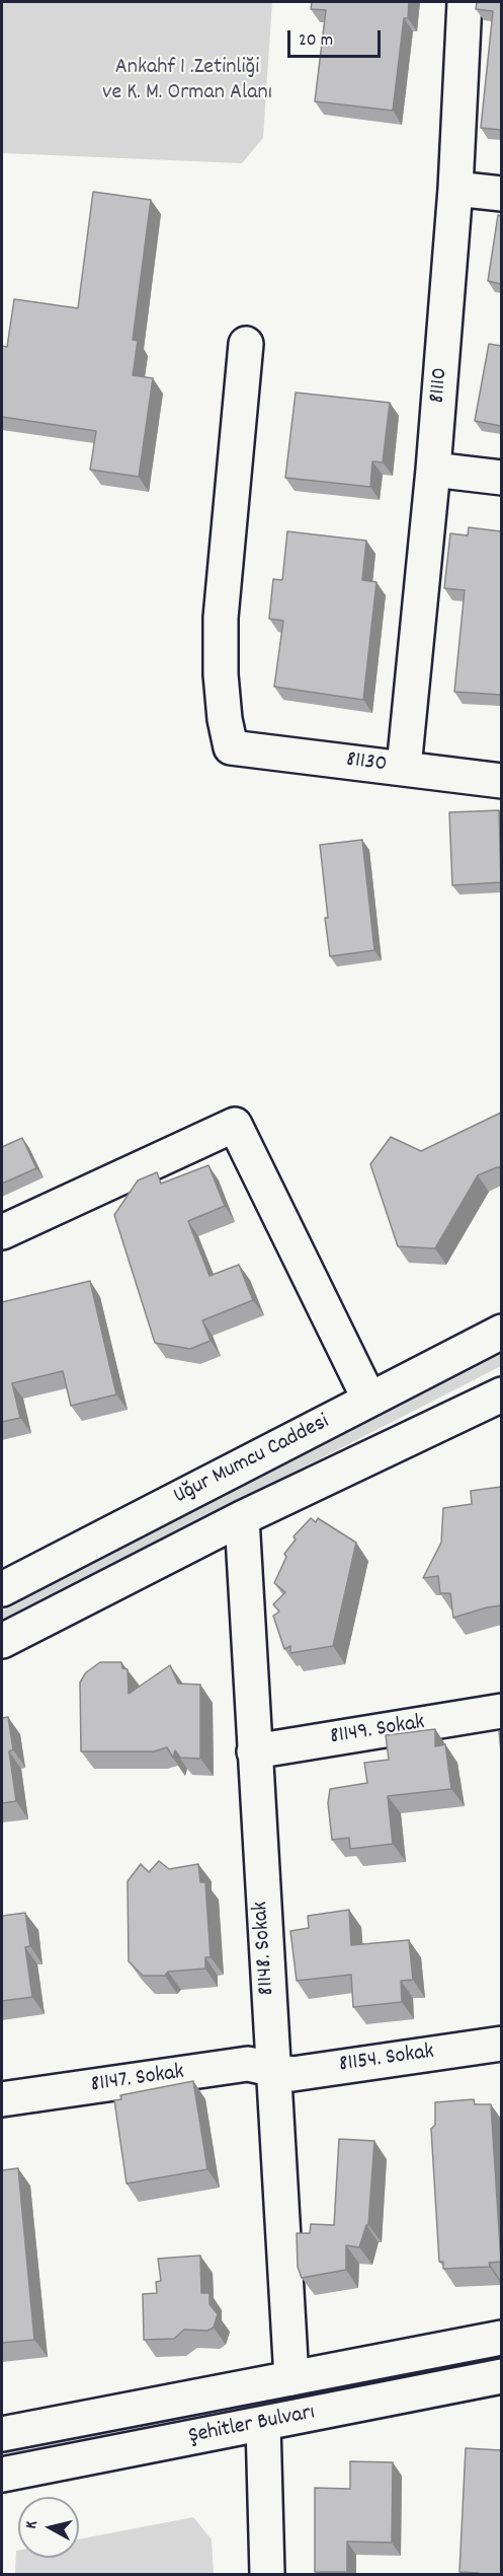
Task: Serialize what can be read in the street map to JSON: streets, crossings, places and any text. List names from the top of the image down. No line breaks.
{"streets":{"street":["81110","81130","Uğur Mumcu Caddesi","81149. Sokak","81148. Sokak","81154. Sokak","81147. Sokak","Şehitler Bulvarı"]},"crossings":[["81110","81130"],["Uğur Mumcu Caddesi","81148. Sokak"],["81149. Sokak","81148. Sokak"],["81148. Sokak","81154. Sokak"],["81148. Sokak","81147. Sokak"],["81148. Sokak","Şehitler Bulvarı"],["81154. Sokak","81147. Sokak"]],"parks":["Ankahf 1 .Zetinliği ve K. M. Orman Alanı"],"scale_bar":"20 m","north":"left"}
